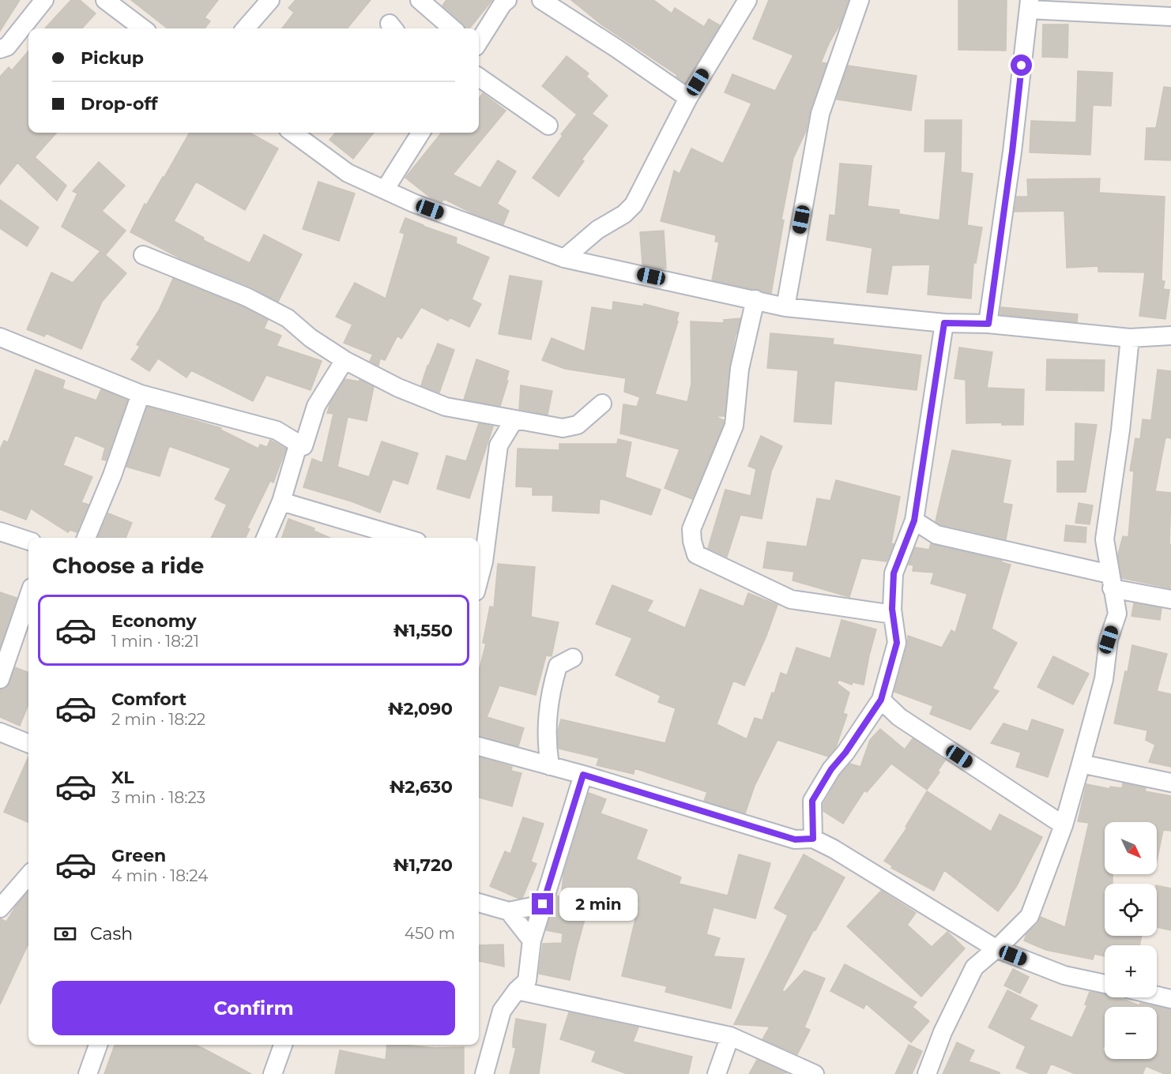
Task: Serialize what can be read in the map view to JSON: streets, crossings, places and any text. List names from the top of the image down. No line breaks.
{"north":"bottom right","page":{"banner":["Pickup","Drop-off"],"heading":"Choose a ride","list":[{"name":"Economy","note":"1 min · 18:21","value":"₦1,550"},{"name":"Comfort","note":"2 min · 18:22","value":"₦2,090"},{"name":"XL","note":"3 min · 18:23","value":"₦2,630"},{"name":"Green","note":"4 min · 18:24","value":"₦1,720"}],"map_buttons":["+","−"],"bubble":"2 min","pay":["Cash","450 m"],"buttons":"Confirm"}}
